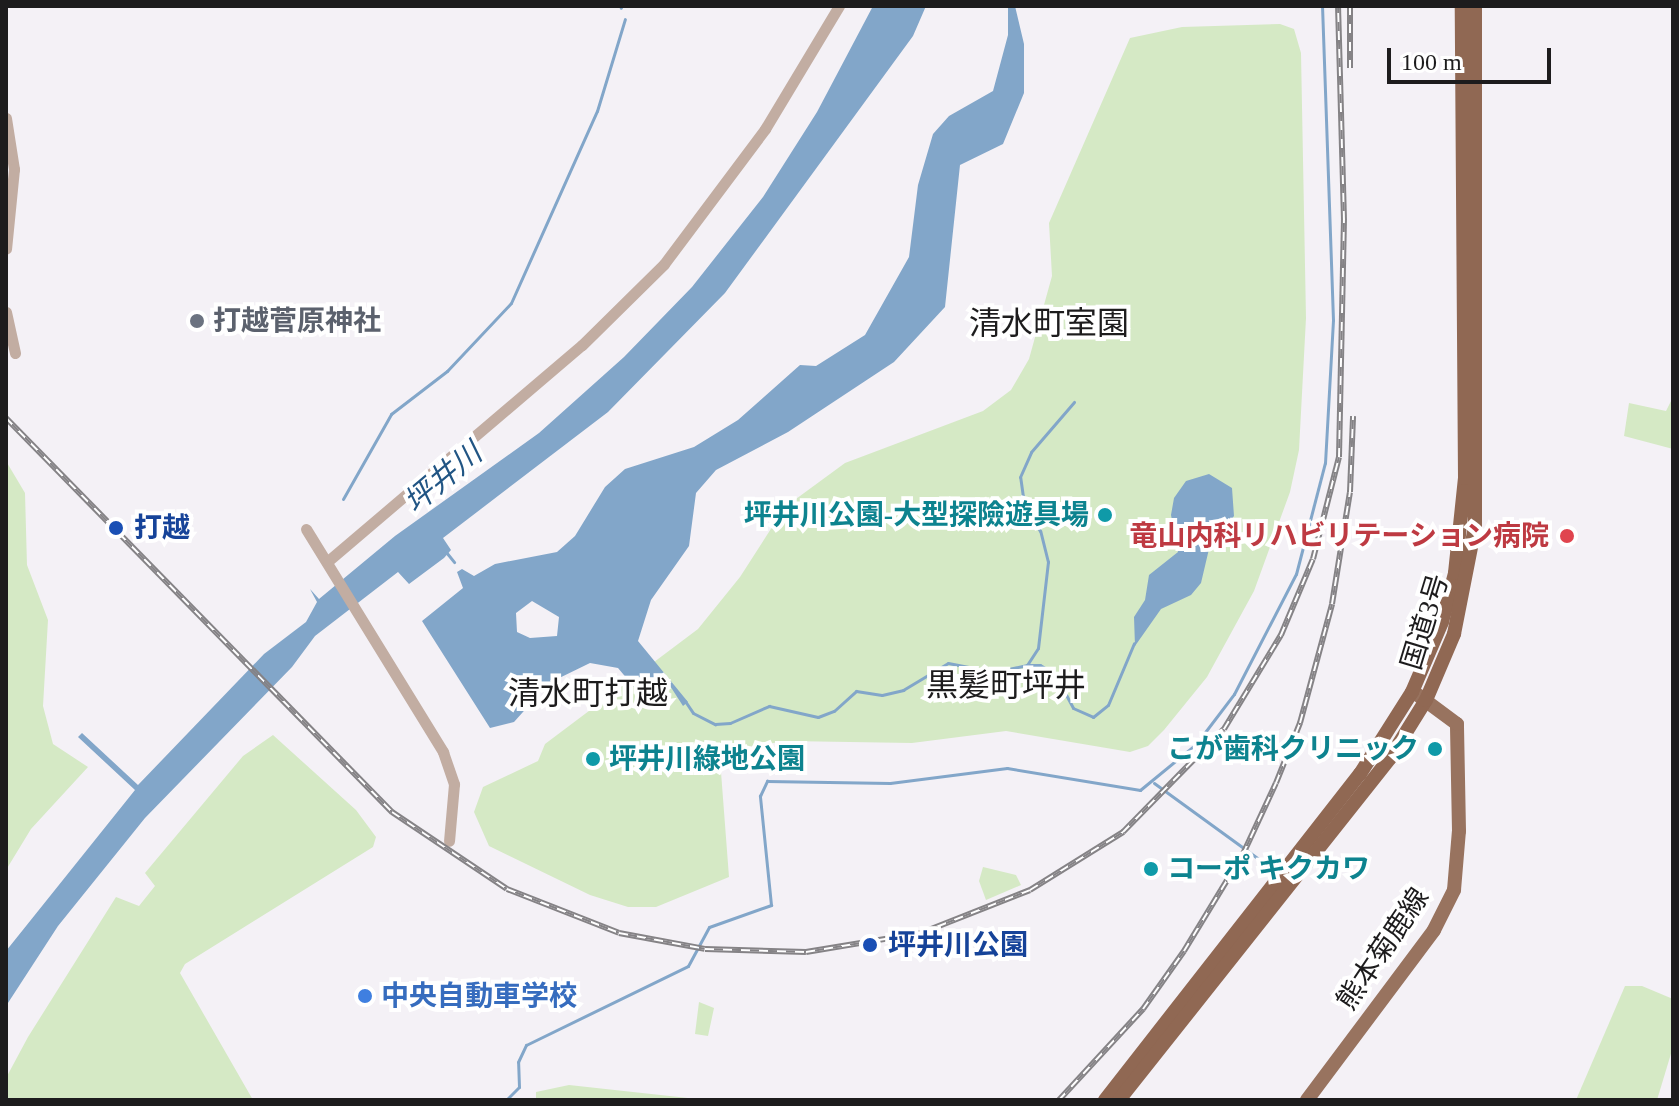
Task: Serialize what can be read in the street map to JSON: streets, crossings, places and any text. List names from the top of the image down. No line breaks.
{"streets":{"highway":["国道3号"],"main road":["熊本菊鹿線"]},"crossings":[["国道3号","熊本菊鹿線"]],"districts":["清水町室園","黒髪町坪井","清水町打越"],"water":["坪井川"],"places":["打越菅原神社","坪井川公園-大型探險遊具場","打越","竜山内科リハビリテーション病院","こが歯科クリニック","坪井川綠地公園","コーポ キクカワ","坪井川公園","中央自動車学校"],"scale_bar":"100 m"}
